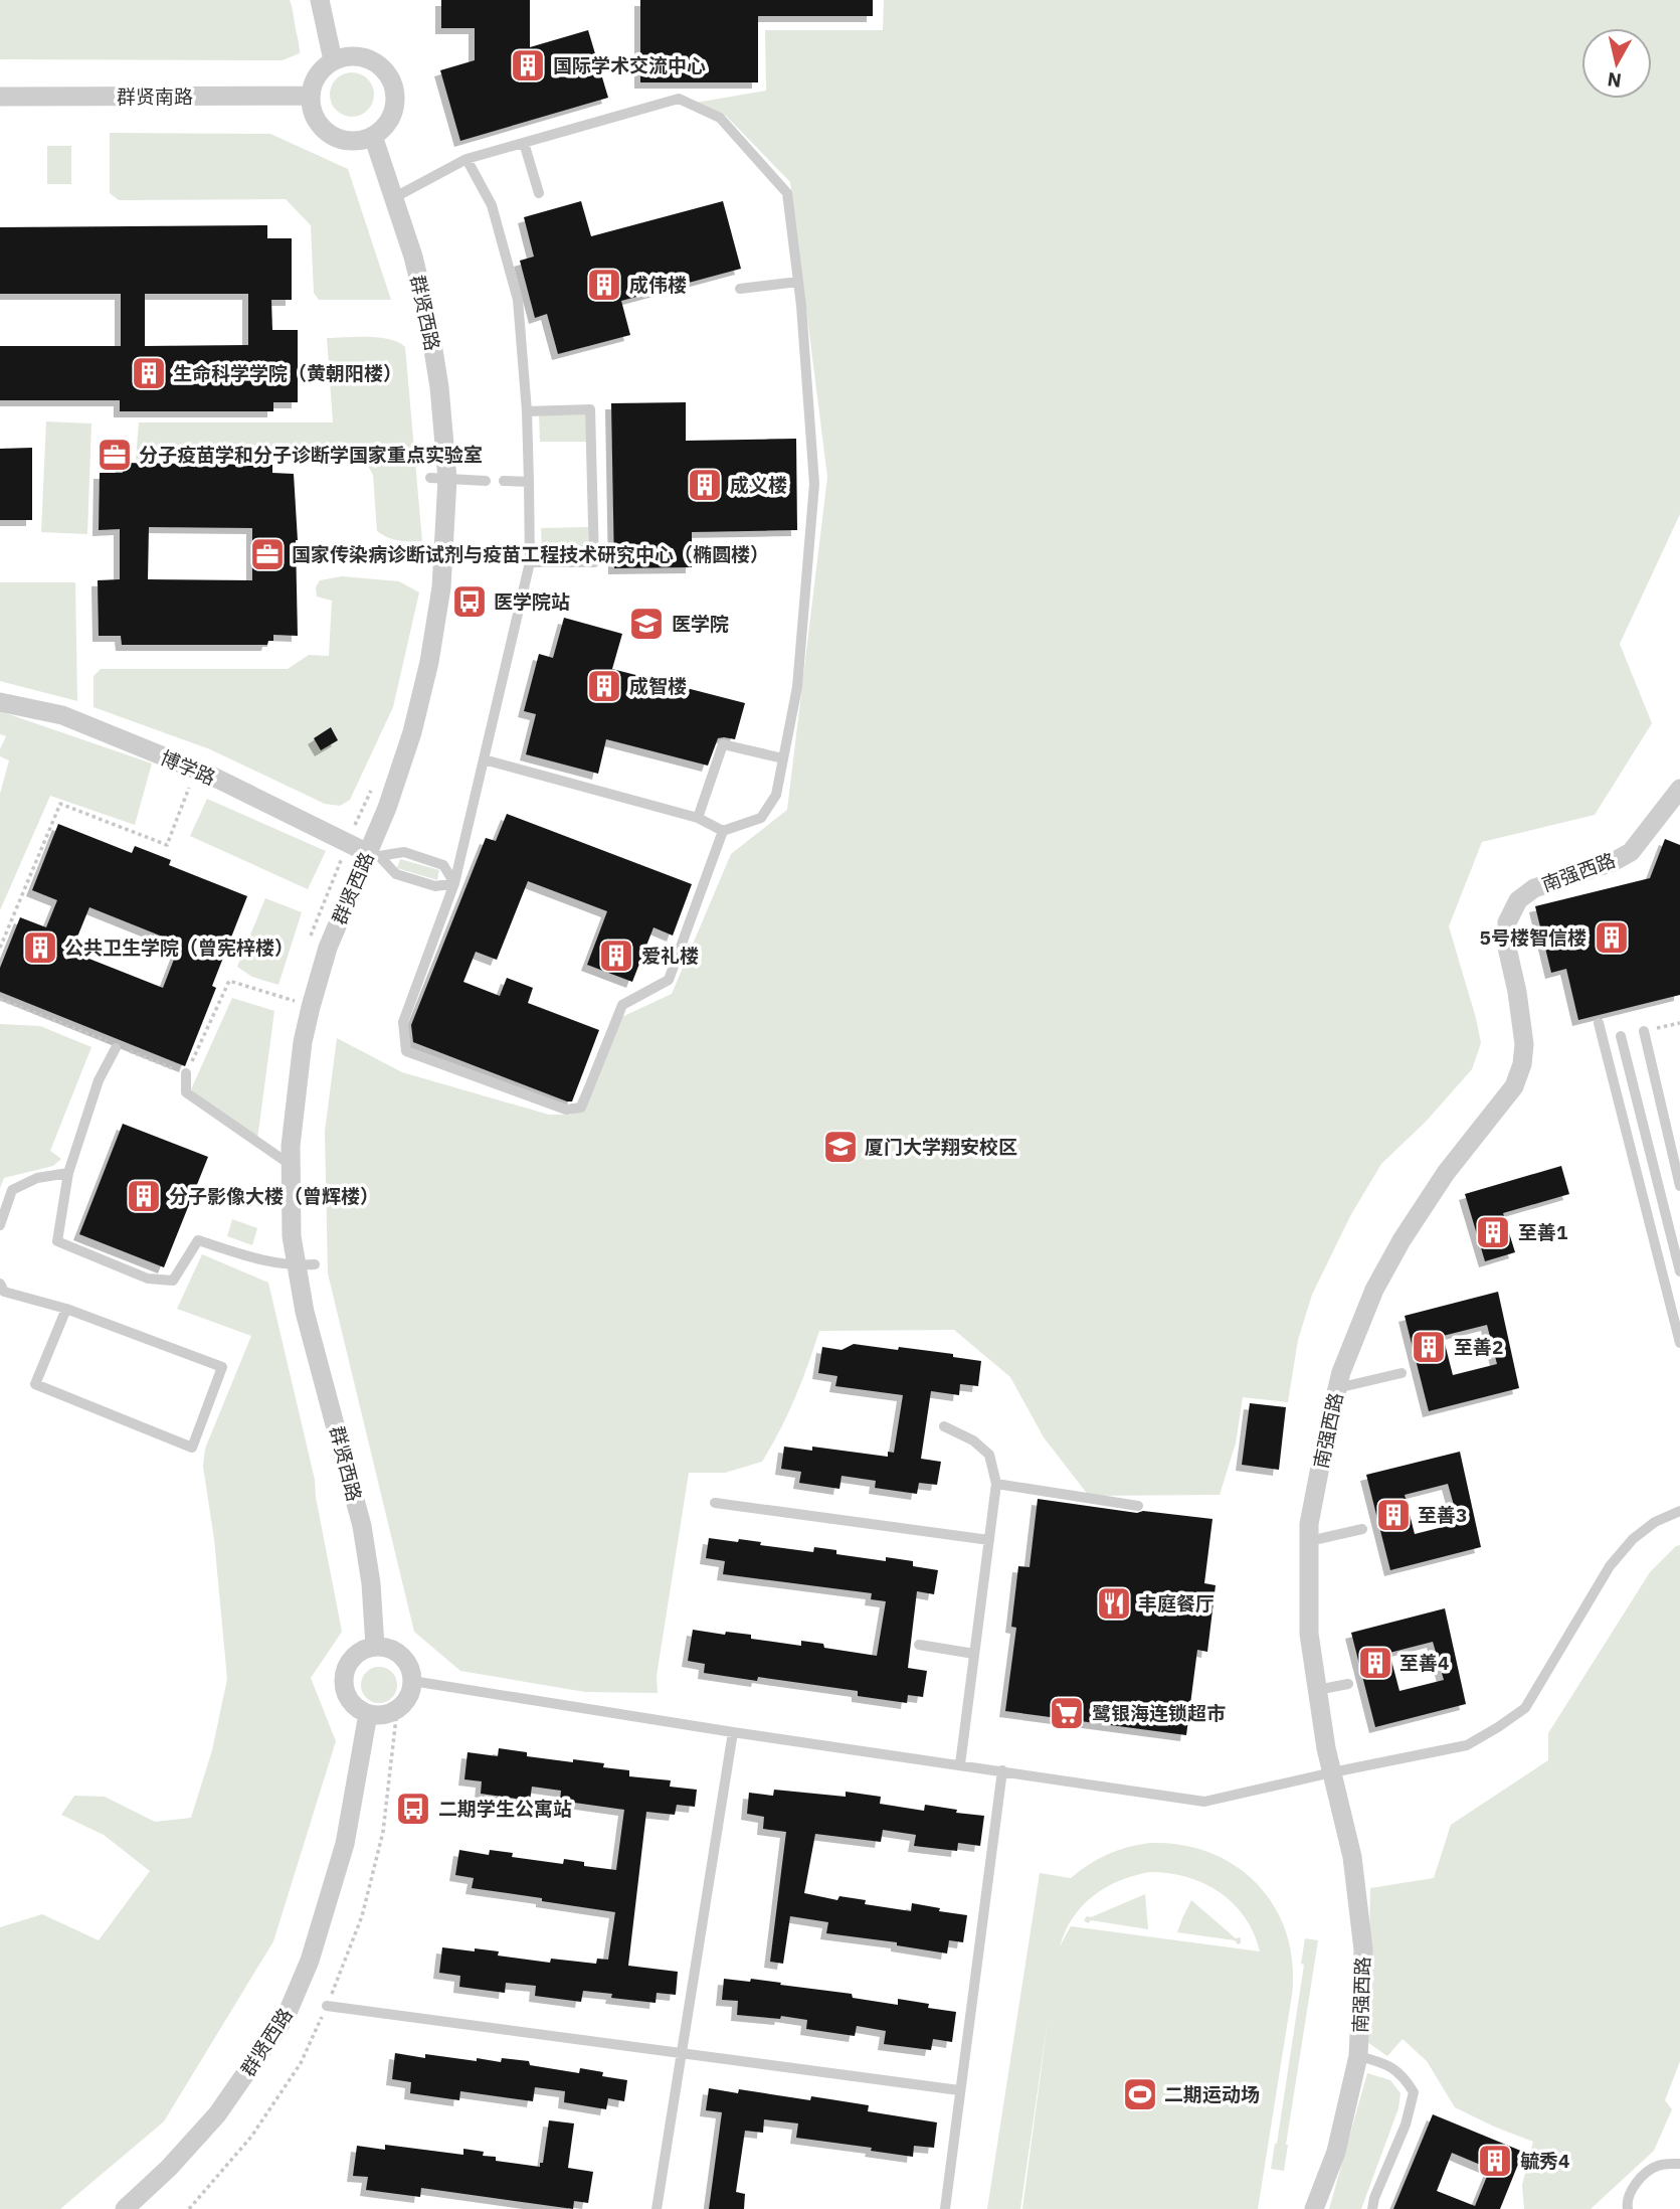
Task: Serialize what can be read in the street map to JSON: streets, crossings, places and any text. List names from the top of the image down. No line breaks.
{"streets":{"street":["群贤南路","群贤西路","博学路","南强西路"]},"crossings":[["群贤南路","群贤西路"],["群贤西路","博学路"]],"places":{"building":["国际学术交流中心","成伟楼","生命科学学院（黄朝阳楼）","成义楼","成智楼","5号楼智信楼","公共卫生学院（曾宪梓楼）","爱礼楼","分子影像大楼（曾辉楼）","至善1","至善2","至善3","至善4","毓秀4"],"office":["分子疫苗学和分子诊断学国家重点实验室","国家传染病诊断试剂与疫苗工程技术研究中心（椭圆楼）"],"bus stop":["医学院站","二期学生公寓站"],"school or university":["医学院","厦门大学翔安校区"],"restaurant":["丰庭餐厅"],"supermarket":["鹭银海连锁超市"],"sports":["二期运动场"]},"north":"bottom"}
